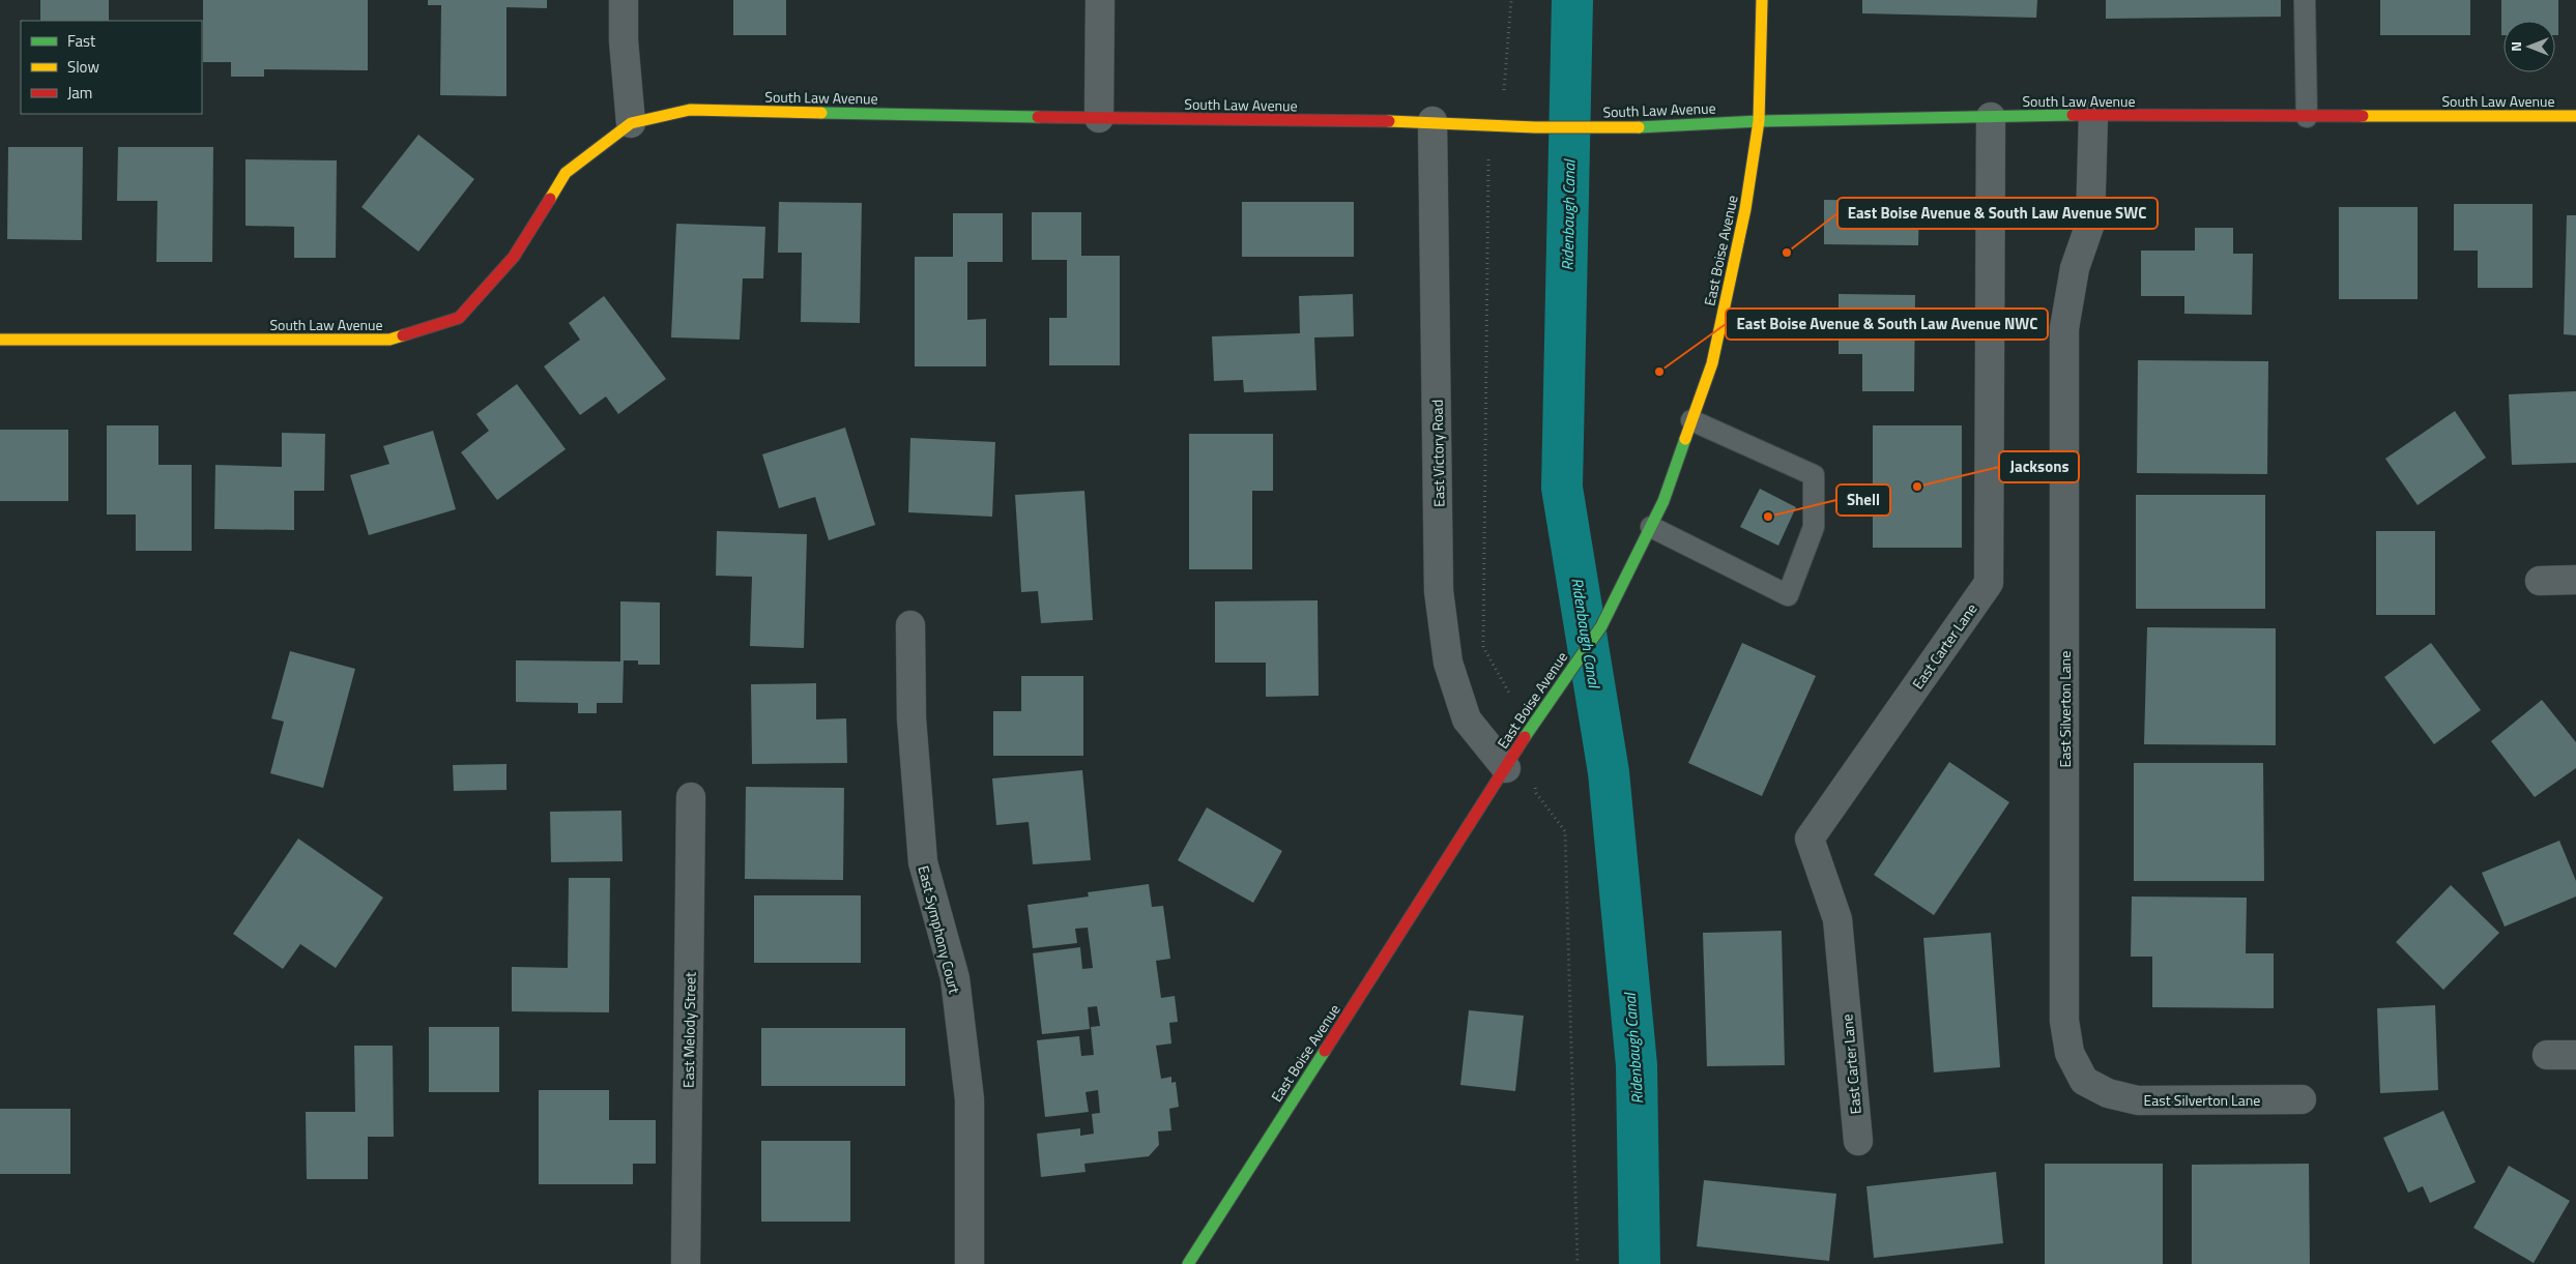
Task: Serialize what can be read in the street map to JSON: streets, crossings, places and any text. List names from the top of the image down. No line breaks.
{"streets":{"street":["South Law Avenue","East Boise Avenue","East Victory Road","East Carter Lane","East Silverton Lane","East Symphony Court","East Melody Street"]},"crossings":[["South Law Avenue","East Boise Avenue"],["South Law Avenue","East Victory Road"],["South Law Avenue","East Carter Lane"],["South Law Avenue","East Silverton Lane"],["East Boise Avenue","East Victory Road"]],"water":["Ridenbaugh Canal"],"places":["East Boise Avenue & South Law Avenue SWC","East Boise Avenue & South Law Avenue NWC","Jacksons","Shell"],"legend":["Fast","Slow","Jam"],"north":"left"}
